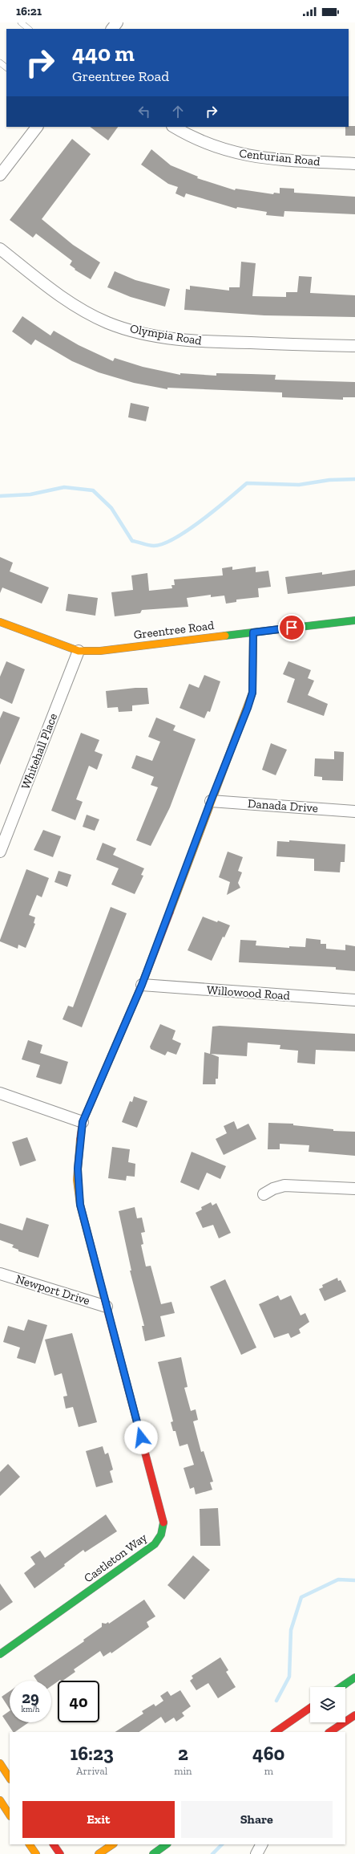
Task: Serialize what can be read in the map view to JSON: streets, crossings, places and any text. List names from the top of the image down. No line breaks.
{"streets":{"street":["Centurian Road","Olympia Road","Greentree Road","Whitehall Place","Danada Drive","Willowood Road","Newport Drive","Castleton Way"]},"crossings":[["Greentree Road","Whitehall Place"],["Greentree Road","Castleton Way"],["Danada Drive","Castleton Way"],["Willowood Road","Castleton Way"],["Newport Drive","Castleton Way"]],"page":{"status":"16:21","turn":["440 m","Greentree Road"],"speed":"29 km/h","limit":"40","eta":["16:23","Arrival","2","min","460","m"],"buttons":["Exit","Share"]}}
